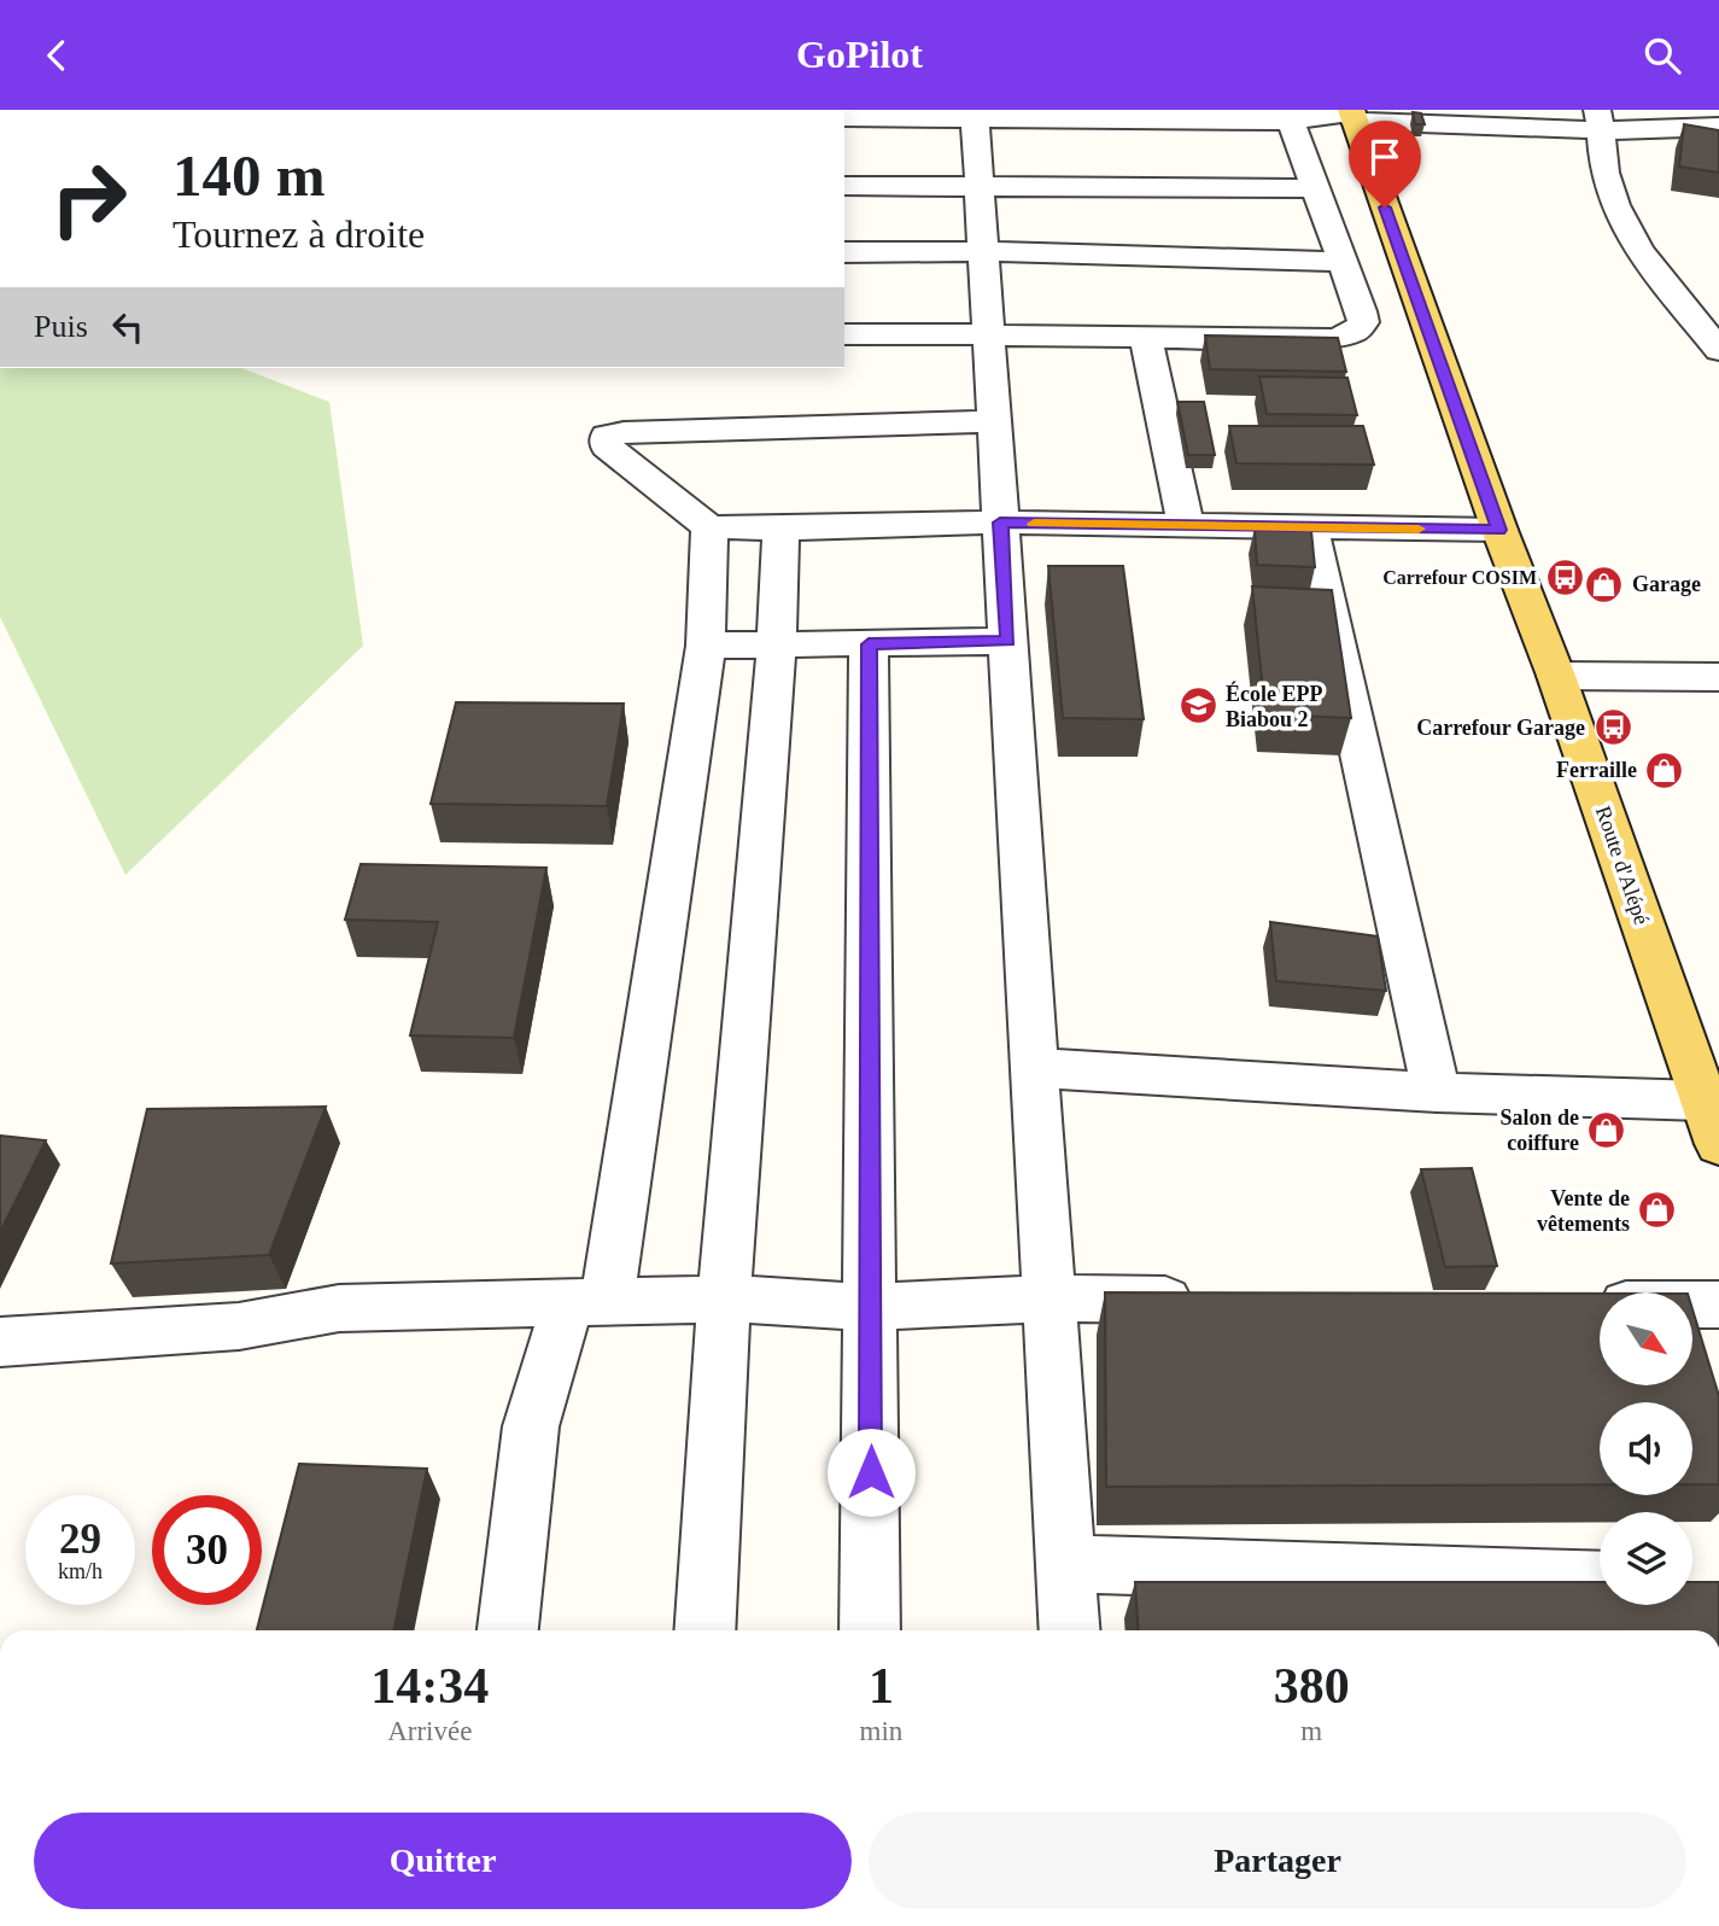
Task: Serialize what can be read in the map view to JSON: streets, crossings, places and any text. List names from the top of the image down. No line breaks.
{"streets":{"main road":["Route d'Alépé"]},"places":{"bus stop":["Carrefour COSIM","Carrefour Garage"],"shop":["Garage","Ferraille","Salon de coiffure","Vente de vêtements"],"school or university":["École EPP Biabou 2"]},"north":"bottom right","page":{"header":"GoPilot","turn":["140 m","Tournez à droite"],"then":"Puis","speed":"29 km/h","limit":"30","eta":["14:34","Arrivée","1","min","380","m"],"buttons":["Quitter","Partager"]}}
